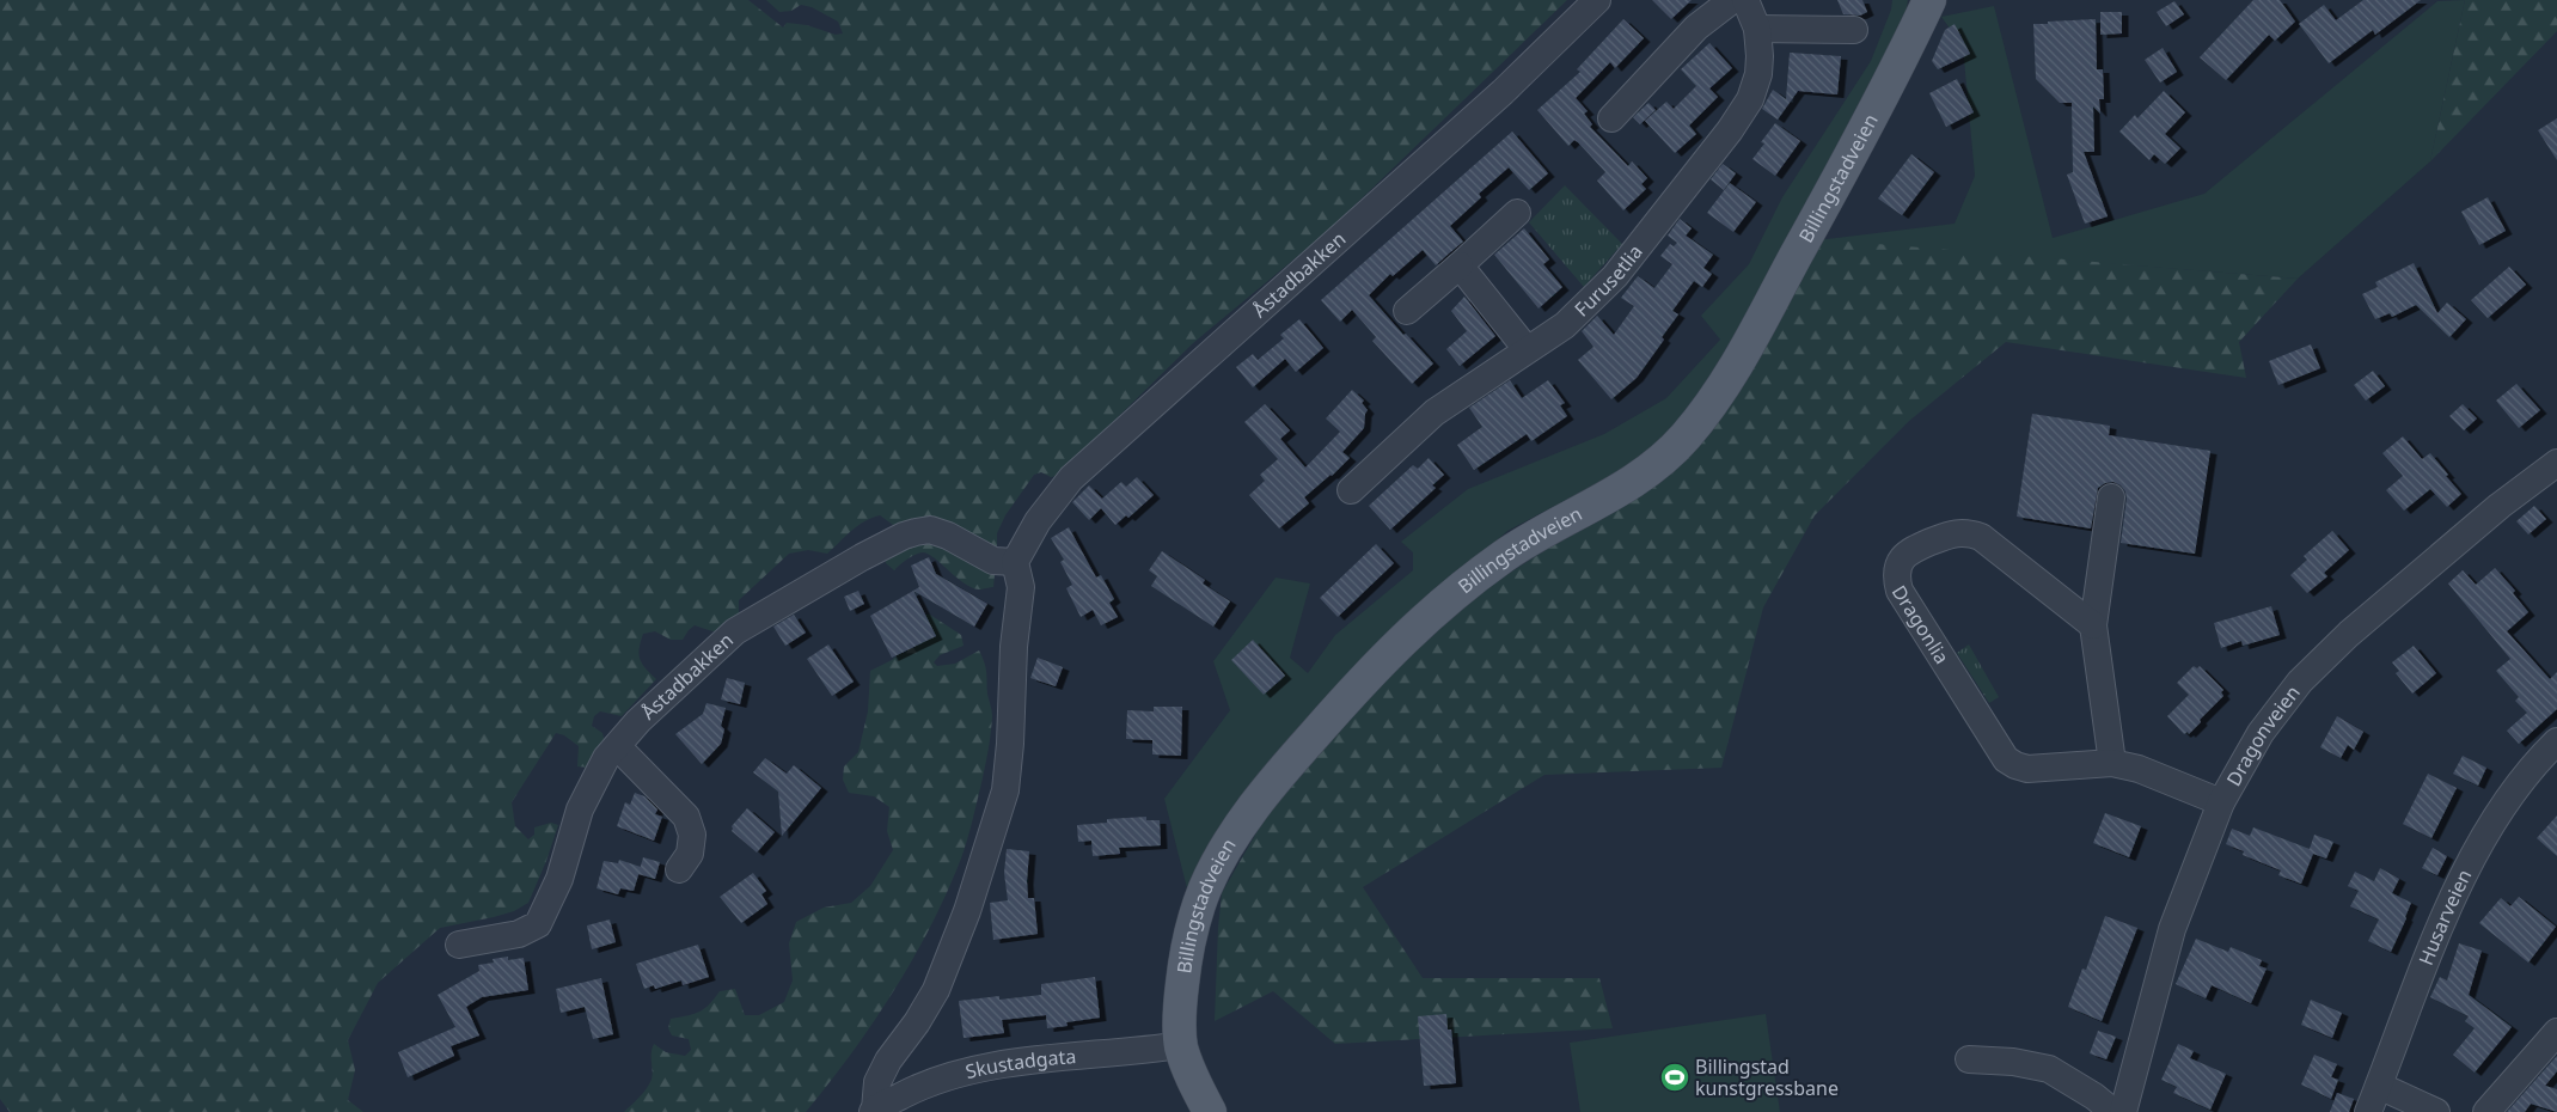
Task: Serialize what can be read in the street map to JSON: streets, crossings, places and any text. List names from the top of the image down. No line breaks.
{"streets":{"main road":["Billingstadveien"],"street":["Åstadbakken","Furusetlia","Dragonlia","Dragonveien","Husarveien","Skustadgata"]},"crossings":[["Billingstadveien","Skustadgata"],["Dragonlia","Dragonveien"]],"places":{"sports":["Billingstad kunstgressbane"]}}
